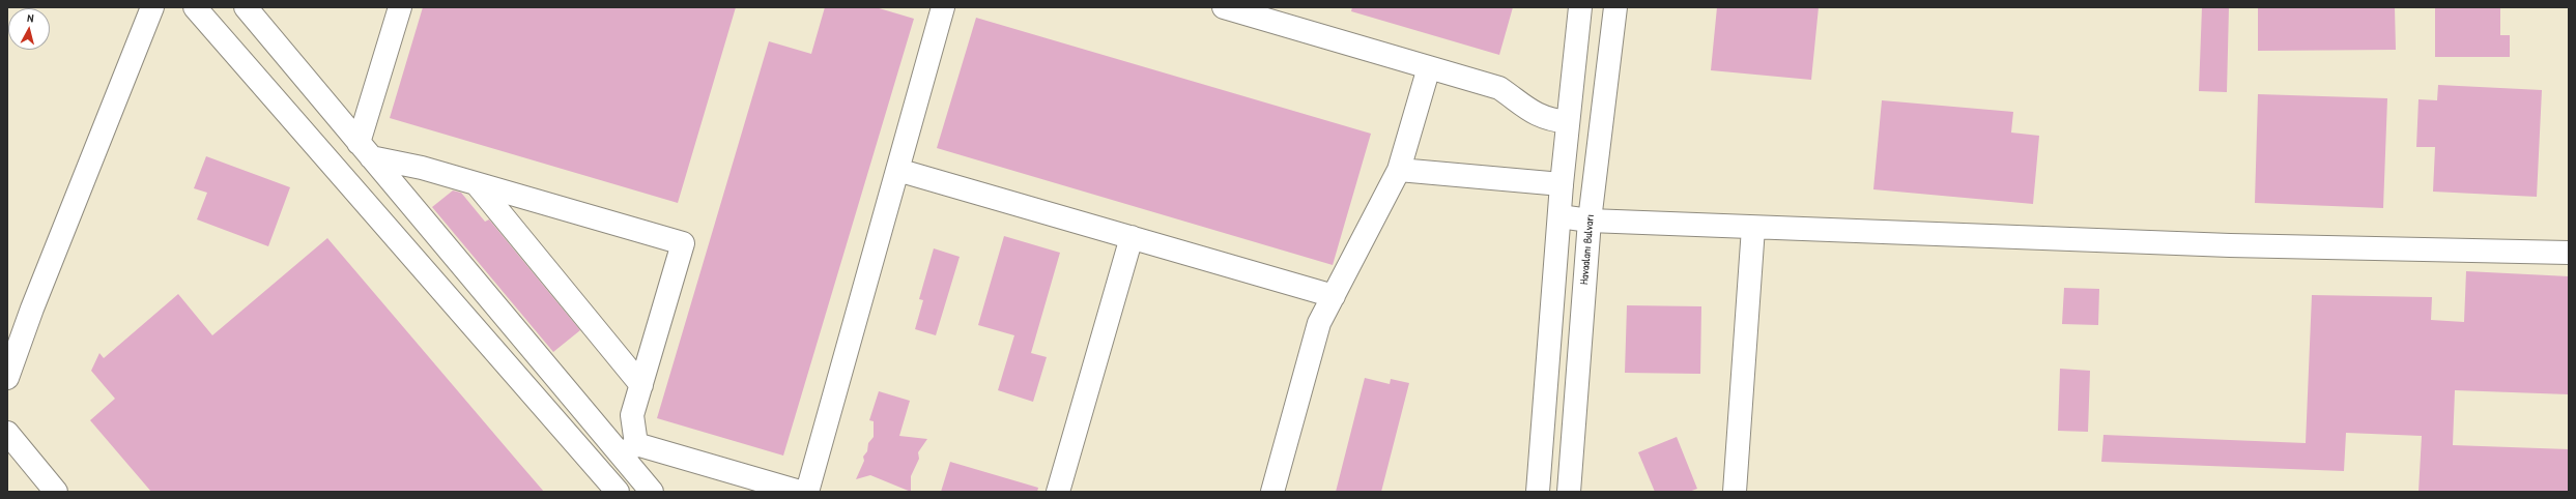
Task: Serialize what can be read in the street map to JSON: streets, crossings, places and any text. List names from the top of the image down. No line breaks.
{"streets":{"street":["Havaalanı Bulvarı"]},"north":"top"}
